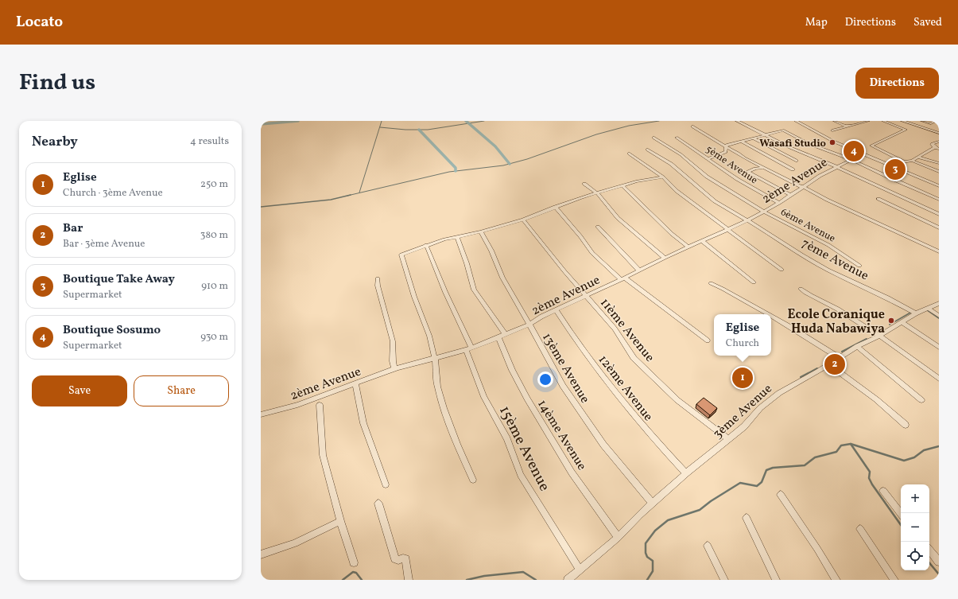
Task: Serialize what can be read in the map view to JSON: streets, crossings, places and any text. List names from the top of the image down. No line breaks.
{"streets":{"street":["5ème Avenue","2ème Avenue","6ème Avenue","7ème Avenue","11ème Avenue","13ème Avenue","12ème Avenue","3ème Avenue","14ème Avenue","15ème Avenue"]},"crossings":[["5ème Avenue","2ème Avenue"],["2ème Avenue","6ème Avenue"],["2ème Avenue","7ème Avenue"],["2ème Avenue","11ème Avenue"],["2ème Avenue","13ème Avenue"],["2ème Avenue","12ème Avenue"],["2ème Avenue","14ème Avenue"],["2ème Avenue","15ème Avenue"],["7ème Avenue","3ème Avenue"],["11ème Avenue","3ème Avenue"],["13ème Avenue","3ème Avenue"],["12ème Avenue","3ème Avenue"],["3ème Avenue","14ème Avenue"],["3ème Avenue","15ème Avenue"]],"places":["Wasafi Studio","Ecole Coranique Huda Nabawiya"],"page":{"header":"Locato","nav":["Map","Directions","Saved"],"title":"Find us","buttons":["Directions",["Save","Share"]],"heading":["Nearby","4 results"],"pins":["4","3","2","1"],"list":[{"mark":"1","name":"Eglise","note":"Church · 3ème Avenue","value":"250 m"},{"mark":"2","name":"Bar","note":"Bar · 3ème Avenue","value":"380 m"},{"mark":"3","name":"Boutique Take Away","note":"Supermarket","value":"910 m"},{"mark":"4","name":"Boutique Sosumo","note":"Supermarket","value":"930 m"}],"popup":["Eglise","Church"],"map_buttons":["+","−"]}}
